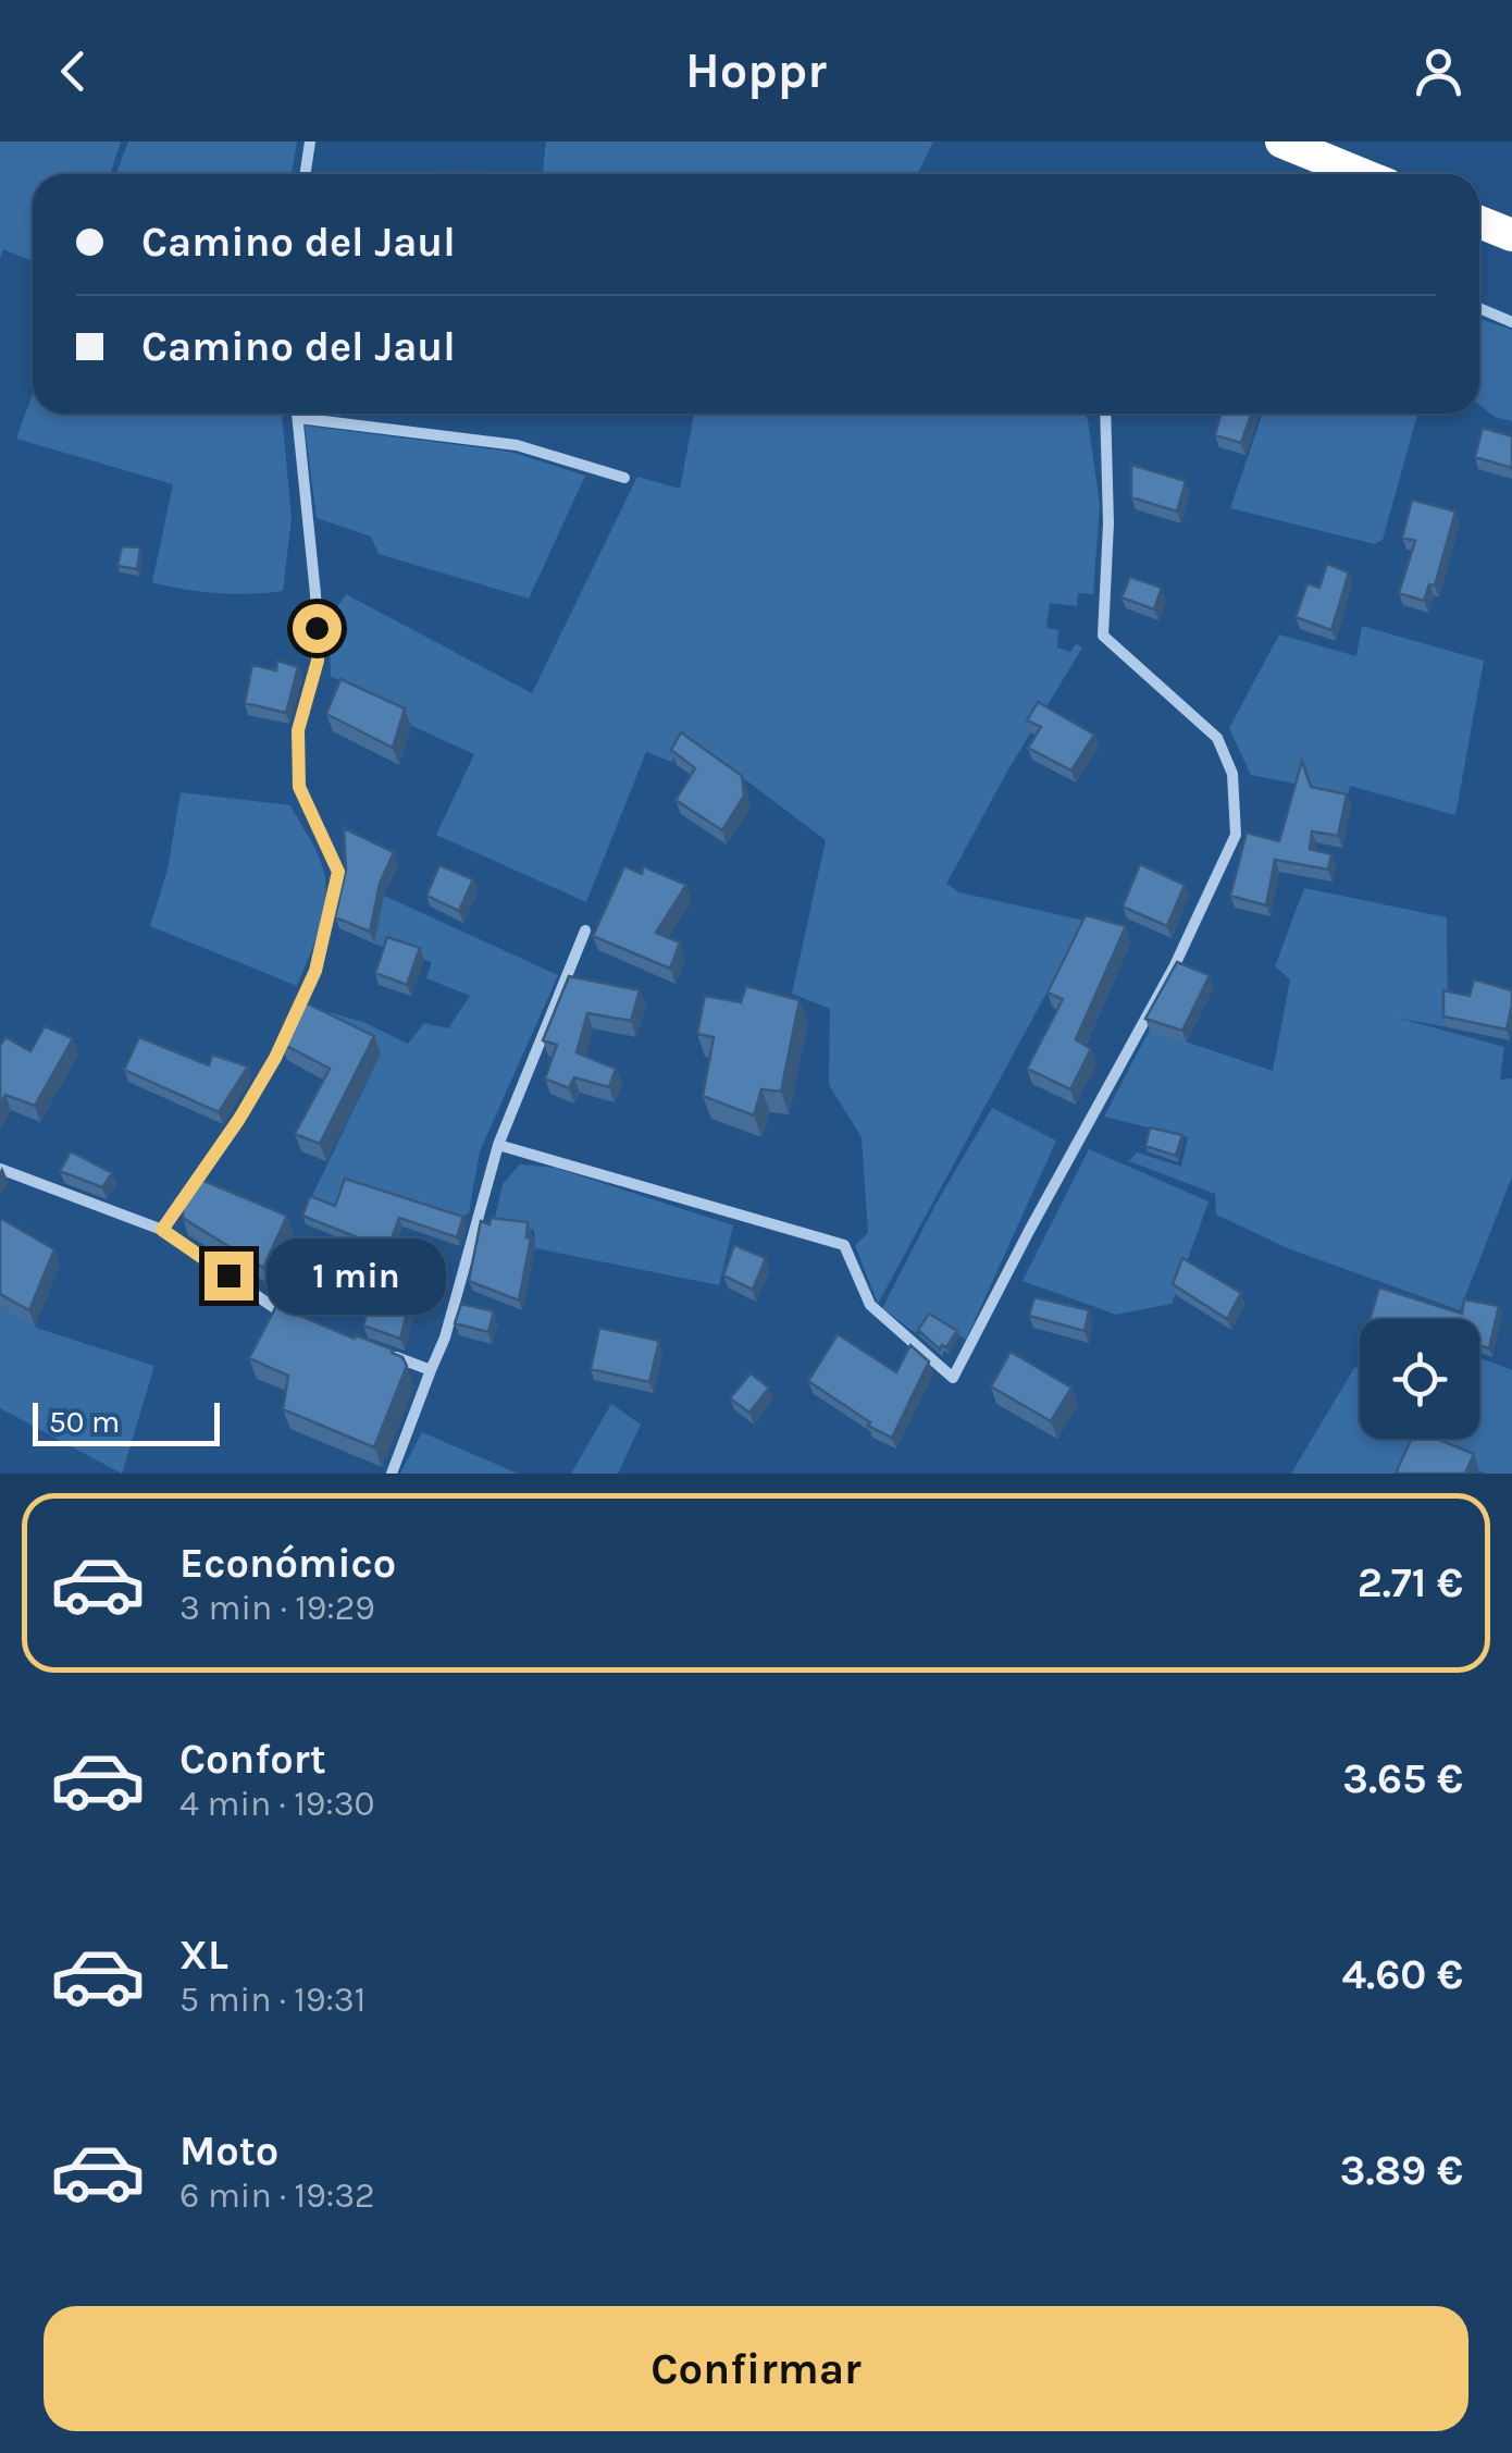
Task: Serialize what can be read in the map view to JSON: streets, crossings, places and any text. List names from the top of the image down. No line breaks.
{"scale_bar":"50 m","page":{"header":"Hoppr","banner":["Camino del Jaul","Camino del Jaul"],"bubble":"1 min","scale":"50 m","list":[{"name":"Económico","note":"3 min · 19:29","value":"2.71 €"},{"name":"Confort","note":"4 min · 19:30","value":"3.65 €"},{"name":"XL","note":"5 min · 19:31","value":"4.60 €"},{"name":"Moto","note":"6 min · 19:32","value":"3.89 €"}],"buttons":"Confirmar"}}
